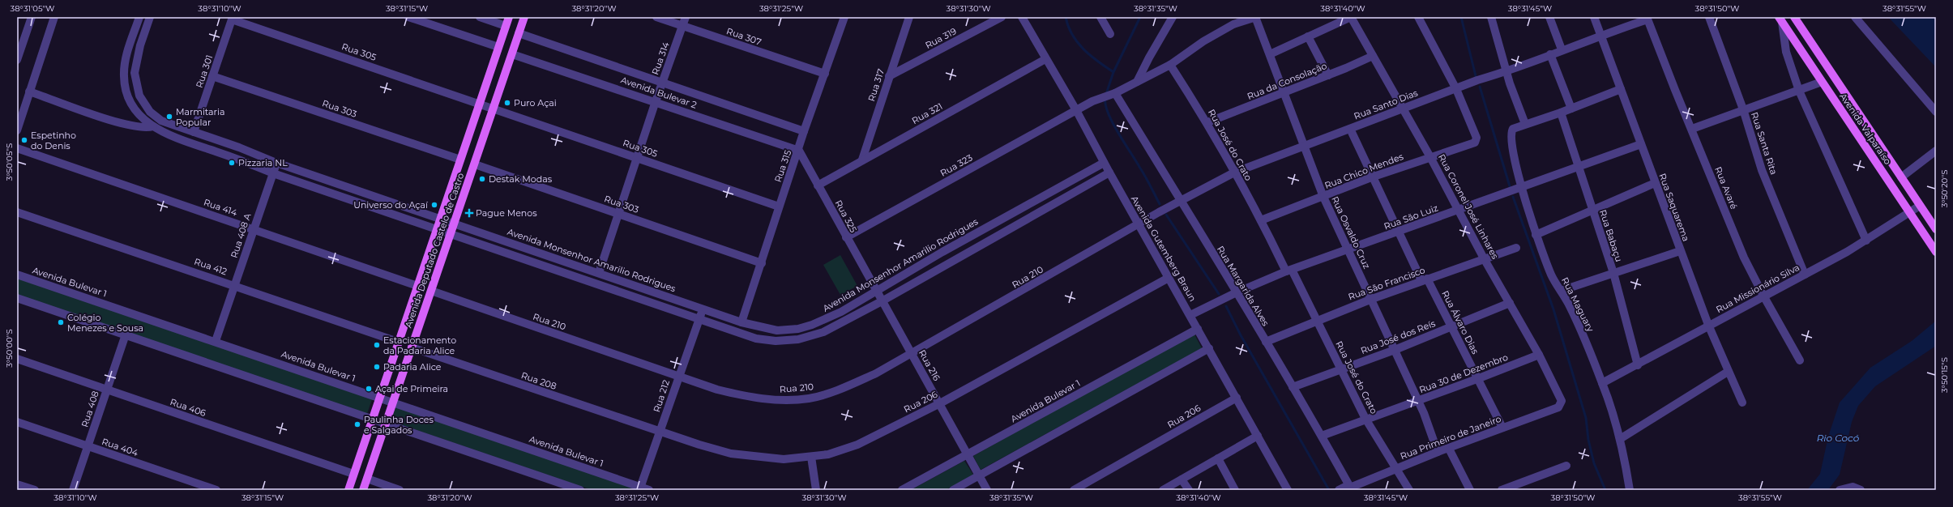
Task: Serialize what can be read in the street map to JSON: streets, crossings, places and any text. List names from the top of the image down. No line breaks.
{"streets":{"main road":["Avenida Valparaíso","Avenida Deputado Castelo de Castro"],"street":["Rua 307","Rua 319","Rua 305","Rua 314","Rua 301","Rua da Consolação","Rua 317","Avenida Bulevar 2","Rua Santo Dias","Rua 303","Rua 321","Rua Santa Rita","Rua José do Crato","Rua 323","Rua 315","Rua Chico Mendes","Rua Avaré","Rua Coronel José Linhares","Rua 414","Rua Saquarema","Rua 325","Rua São Luiz","Rua Osvaldo Cruz","Rua 408 A","Rua Babaçu","Avenida Gutemberg Braun","Avenida Monsenhor Amarilio Rodrigues","Rua 412","Rua 210","Avenida Bulevar 1","Rua São Francisco","Rua Margarida Alves","Rua Missionário Silva","Rua Maguary","Rua Álvaro Dias","Rua José dos Reís","Rua 216","Rua 30 de Dezembro","Rua 208","Rua 212","Rua 206","Rua 406","Rua 408","Rua Primeiro de Janeiro","Rua 404"]},"crossings":[["Rua 307","Rua 314"],["Rua 307","Rua 315"],["Rua 319","Rua 317"],["Rua 305","Rua 314"],["Rua 305","Rua 301"],["Rua 305","Rua 315"],["Rua 305","Avenida Deputado Castelo de Castro"],["Rua 314","Avenida Bulevar 2"],["Rua 314","Rua 303"],["Rua 314","Avenida Monsenhor Amarilio Rodrigues"],["Rua 301","Rua 303"],["Rua 301","Avenida Monsenhor Amarilio Rodrigues"],["Rua da Consolação","Rua José do Crato"],["Rua da Consolação","Rua Coronel José Linhares"],["Rua da Consolação","Rua Osvaldo Cruz"],["Rua 317","Rua 321"],["Avenida Bulevar 2","Rua 315"],["Avenida Bulevar 2","Rua 325"],["Avenida Bulevar 2","Avenida Deputado Castelo de Castro"],["Rua Santo Dias","Rua José do Crato"],["Rua Santo Dias","Rua Chico Mendes"],["Rua Santo Dias","Rua Avaré"],["Rua Santo Dias","Rua Coronel José Linhares"],["Rua Santo Dias","Rua Saquarema"],["Rua Santo Dias","Rua Osvaldo Cruz"],["Rua Santo Dias","Avenida Gutemberg Braun"],["Rua Santo Dias","Rua 210"],["Rua Santo Dias","Rua Margarida Alves"],["Rua Santo Dias","Rua Álvaro Dias"],["Rua 303","Rua 315"],["Rua 303","Avenida Deputado Castelo de Castro"],["Rua 321","Rua 325"],["Rua 321","Avenida Gutemberg Braun"],["Avenida Valparaíso","Rua Missionário Silva"],["Rua Santa Rita","Rua Missionário Silva"],["Rua José do Crato","Rua 323"],["Rua José do Crato","Rua Chico Mendes"],["Rua José do Crato","Rua São Luiz"],["Rua José do Crato","Rua São Francisco"],["Rua José do Crato","Rua José dos Reís"],["Rua José do Crato","Rua 30 de Dezembro"],["Rua José do Crato","Rua Primeiro de Janeiro"],["Rua 323","Rua 325"],["Rua 323","Rua Osvaldo Cruz"],["Rua 323","Avenida Gutemberg Braun"],["Rua 323","Rua Margarida Alves"],["Rua 315","Rua 325"],["Rua 315","Avenida Monsenhor Amarilio Rodrigues"],["Rua Chico Mendes","Rua Coronel José Linhares"],["Rua Chico Mendes","Rua Osvaldo Cruz"],["Rua Chico Mendes","Rua Álvaro Dias"],["Rua Avaré","Rua Missionário Silva"],["Rua Coronel José Linhares","Rua São Luiz"],["Rua Coronel José Linhares","Rua São Francisco"],["Rua Coronel José Linhares","Rua José dos Reís"],["Rua Coronel José Linhares","Rua 30 de Dezembro"],["Rua Coronel José Linhares","Rua Primeiro de Janeiro"],["Rua 414","Rua 408 A"],["Rua 414","Avenida Deputado Castelo de Castro"],["Rua Saquarema","Rua São Luiz"],["Rua Saquarema","Rua Missionário Silva"],["Rua 325","Avenida Monsenhor Amarilio Rodrigues"],["Rua 325","Rua 216"],["Rua São Luiz","Rua Osvaldo Cruz"],["Rua São Luiz","Rua Babaçu"],["Rua São Luiz","Avenida Gutemberg Braun"],["Rua São Luiz","Rua Margarida Alves"],["Rua São Luiz","Rua Maguary"],["Rua São Luiz","Rua Álvaro Dias"],["Rua Osvaldo Cruz","Rua São Francisco"],["Rua Osvaldo Cruz","Rua José dos Reís"],["Rua Osvaldo Cruz","Rua 30 de Dezembro"],["Rua Osvaldo Cruz","Rua Primeiro de Janeiro"],["Rua 408 A","Avenida Monsenhor Amarilio Rodrigues"],["Rua 408 A","Rua 412"],["Rua 408 A","Avenida Bulevar 1"],["Rua Babaçu","Rua Missionário Silva"],["Avenida Gutemberg Braun","Avenida Monsenhor Amarilio Rodrigues"],["Avenida Gutemberg Braun","Rua 210"],["Avenida Gutemberg Braun","Avenida Bulevar 1"],["Avenida Gutemberg Braun","Rua 206"],["Avenida Deputado Castelo de Castro","Avenida Monsenhor Amarilio Rodrigues"],["Avenida Deputado Castelo de Castro","Rua 412"],["Avenida Deputado Castelo de Castro","Rua 210"],["Avenida Deputado Castelo de Castro","Avenida Bulevar 1"],["Avenida Deputado Castelo de Castro","Rua 208"],["Avenida Deputado Castelo de Castro","Rua 406"],["Avenida Monsenhor Amarilio Rodrigues","Rua 212"],["Rua 210","Rua 216"],["Rua 210","Rua 212"],["Avenida Bulevar 1","Rua 216"],["Avenida Bulevar 1","Rua 212"],["Rua São Francisco","Rua Margarida Alves"],["Rua São Francisco","Rua Álvaro Dias"],["Rua Margarida Alves","Rua José dos Reís"],["Rua Margarida Alves","Rua 30 de Dezembro"],["Rua Margarida Alves","Rua Primeiro de Janeiro"],["Rua Missionário Silva","Rua Maguary"],["Rua Álvaro Dias","Rua José dos Reís"],["Rua Álvaro Dias","Rua 30 de Dezembro"],["Rua Álvaro Dias","Rua Primeiro de Janeiro"],["Rua 216","Rua 206"],["Rua 208","Rua 212"],["Rua 208","Rua 206"],["Rua 212","Rua 206"],["Rua 406","Rua 408"],["Rua 408","Rua 404"]],"water":["Rio Cocó"],"places":{"other":["Puro Açai","Marmitaria Popular","Espetinho do Denis","Pizzaria NL","Destak Modas","Universo do Açaí","Colégio Menezes e Sousa","Estacionamento da Padaria Alice","Padaria Alice","Açai de Primeira","Paulinha Doces e Salgados"],"health":["Pague Menos"]},"coordinates":["38°31'05\"W","38°31'10\"W","38°31'15\"W","38°31'20\"W","38°31'25\"W","38°31'30\"W","38°31'35\"W","38°31'40\"W","38°31'45\"W","38°31'50\"W","38°31'55\"W","3°50'05\"S","3°50'20\"S","3°50'00\"S","3°50'15\"S"]}
